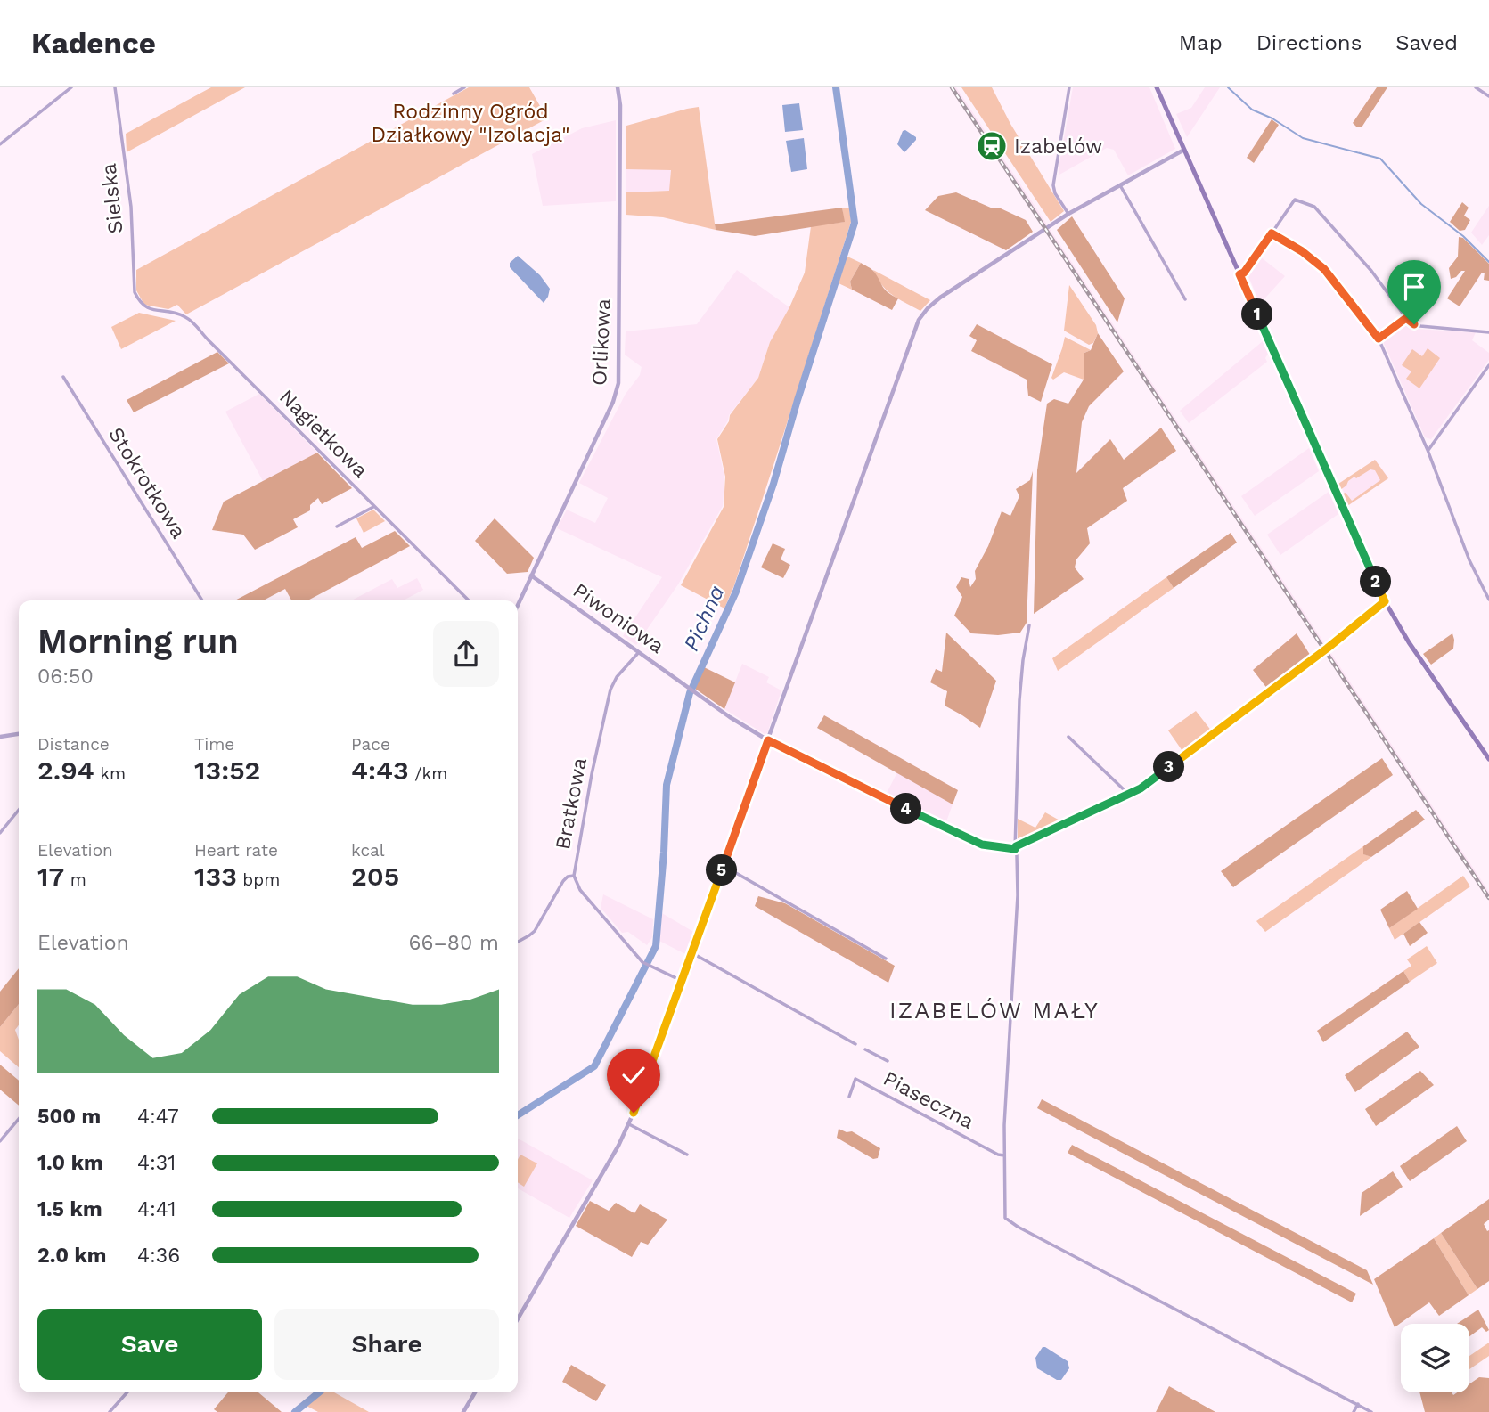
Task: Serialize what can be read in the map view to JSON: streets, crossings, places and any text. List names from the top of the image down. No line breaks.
{"streets":{"street":["Sielska","Orlikowa","Nagietkowa","Stokrotkowa","Piwoniowa","Bratkowa","Piaseczna"]},"crossings":[["Sielska","Nagietkowa"],["Orlikowa","Piwoniowa"],["Piwoniowa","Bratkowa"]],"districts":["IZABELÓW MAŁY"],"water":["Pichna"],"parks":["Rodzinny Ogród Działkowy \"Izolacja\""],"places":{"station":["Izabelów"]},"page":{"header":"Kadence","nav":["Map","Directions","Saved"],"pins":["1","2","3","4","5"],"heading":["Morning run","06:50"],"stats":[["Distance","2.94 km"],["Time","13:52"],["Pace","4:43 /km"],["Elevation","17 m"],["Heart rate","133 bpm"],["kcal","205"]],"chart":["Elevation","66–80 m"],"list":[{"name":"500 m","note":"4:47"},{"name":"1.0 km","note":"4:31"},{"name":"1.5 km","note":"4:41"},{"name":"2.0 km","note":"4:36"}],"buttons":["Save","Share"]}}
